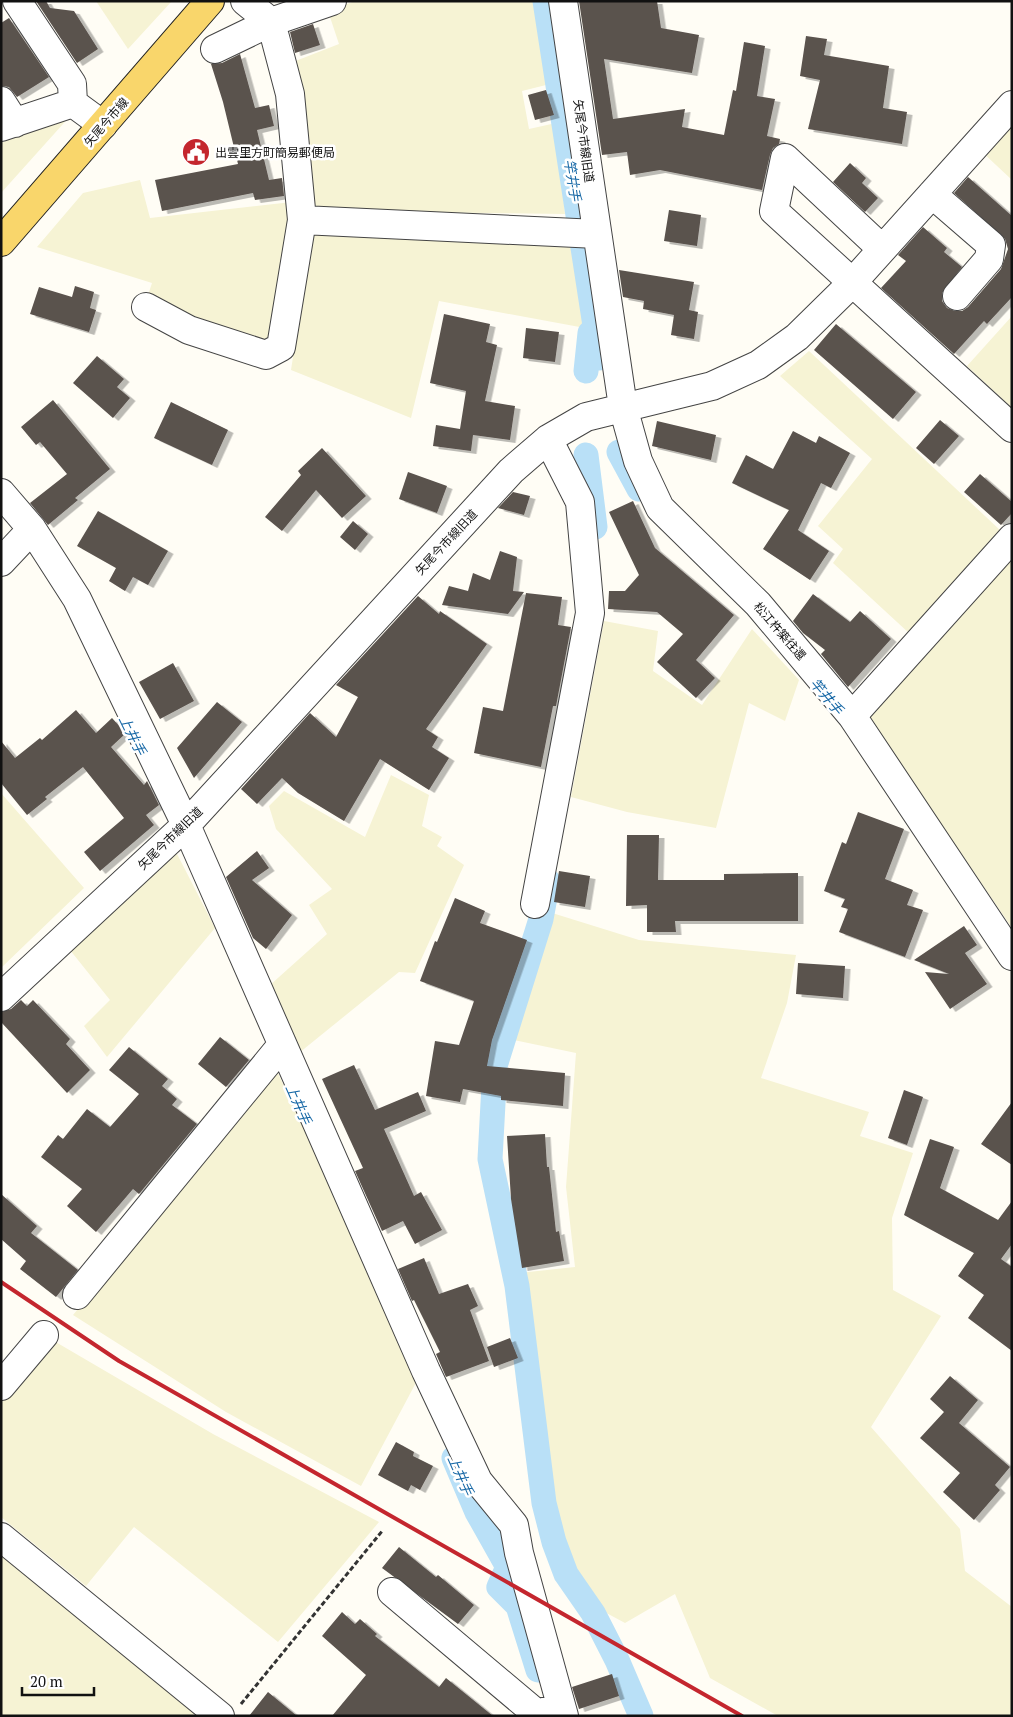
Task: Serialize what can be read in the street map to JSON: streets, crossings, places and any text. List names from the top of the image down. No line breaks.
{"streets":{"main road":["矢尾今市線"],"street":["矢尾今市線旧道","松江杵築往還"]},"crossings":[["矢尾今市線旧道","松江杵築往還"]],"water":["竿井手","上井手"],"places":{"public building":["出雲里方町簡易郵便局"]},"scale_bar":"20 m"}
